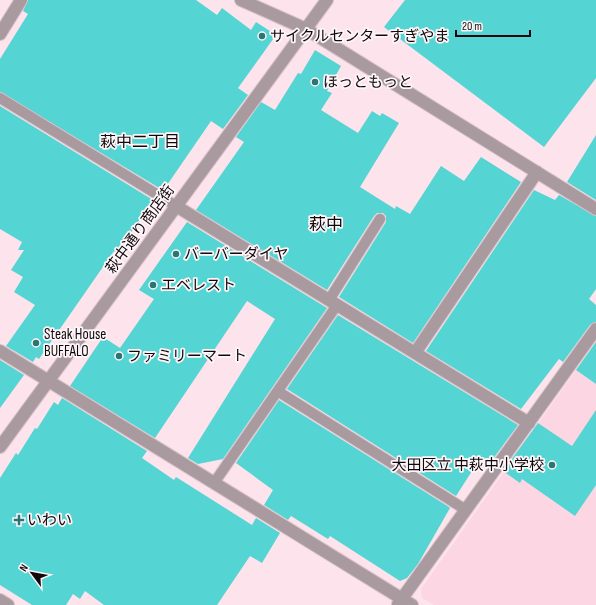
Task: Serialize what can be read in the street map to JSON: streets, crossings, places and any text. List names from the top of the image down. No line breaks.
{"streets":{"street":["萩中通り商店街"]},"districts":["萩中二丁目","萩中"],"places":{"other":["サイクルセンターすぎやま","ほっともっと","バーバーダイヤ","エベレスト","Steak House BUFFALO","ファミリーマート","大田区立 中萩中小学校"],"health":["いわい"]},"scale_bar":"20 m","north":"top left"}
